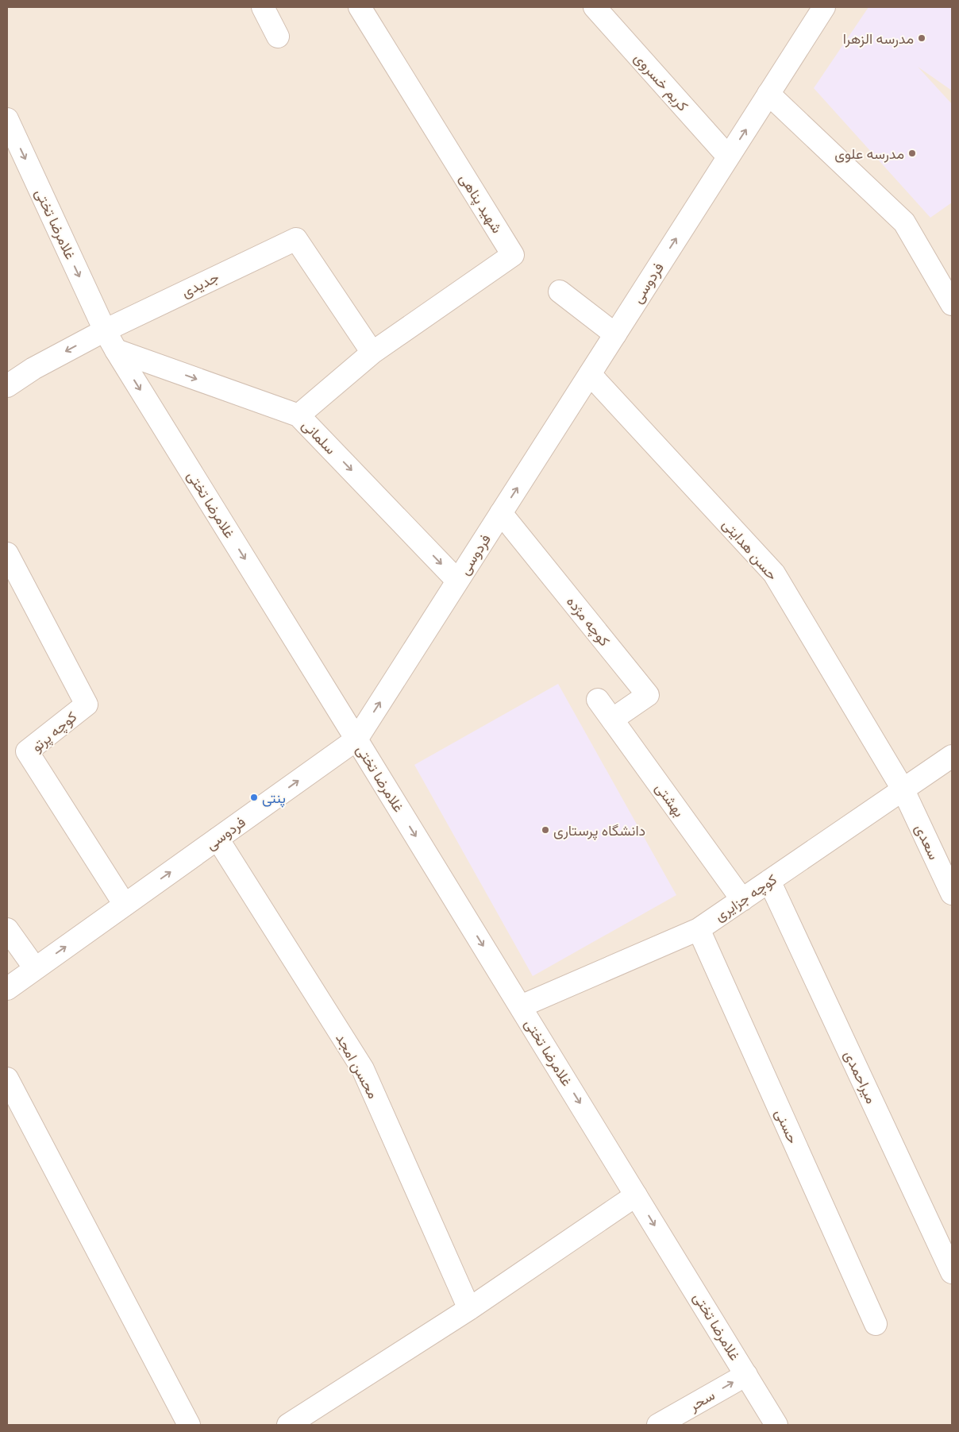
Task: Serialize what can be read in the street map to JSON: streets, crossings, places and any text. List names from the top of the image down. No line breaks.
{"streets":{"street":["کریم خسروی","شهید پناهی","غلامرضا تختی","فردوسی","جدیدی","سلمانی","حسن هدایتی","کوچه مژده","کوچه پرتو","بهشتی","سعدی","کوچه جزایری","محسن امجد","میراحمدی","حسنی","سحر"]},"crossings":[["کریم خسروی","فردوسی"],["شهید پناهی","جدیدی"],["غلامرضا تختی","فردوسی"],["غلامرضا تختی","جدیدی"],["غلامرضا تختی","سلمانی"],["غلامرضا تختی","کوچه جزایری"],["غلامرضا تختی","سحر"],["فردوسی","سلمانی"],["فردوسی","حسن هدایتی"],["فردوسی","کوچه مژده"],["فردوسی","کوچه پرتو"],["فردوسی","محسن امجد"],["حسن هدایتی","سعدی"],["حسن هدایتی","کوچه جزایری"],["کوچه مژده","بهشتی"],["بهشتی","کوچه جزایری"],["سعدی","کوچه جزایری"],["کوچه جزایری","میراحمدی"],["کوچه جزایری","حسنی"]],"one_way":["غلامرضا تختی","فردوسی","سلمانی","سحر"],"places":["مدرسه الزهرا","مدرسه علوی","پنتی","دانشگاه پرستاری"]}
